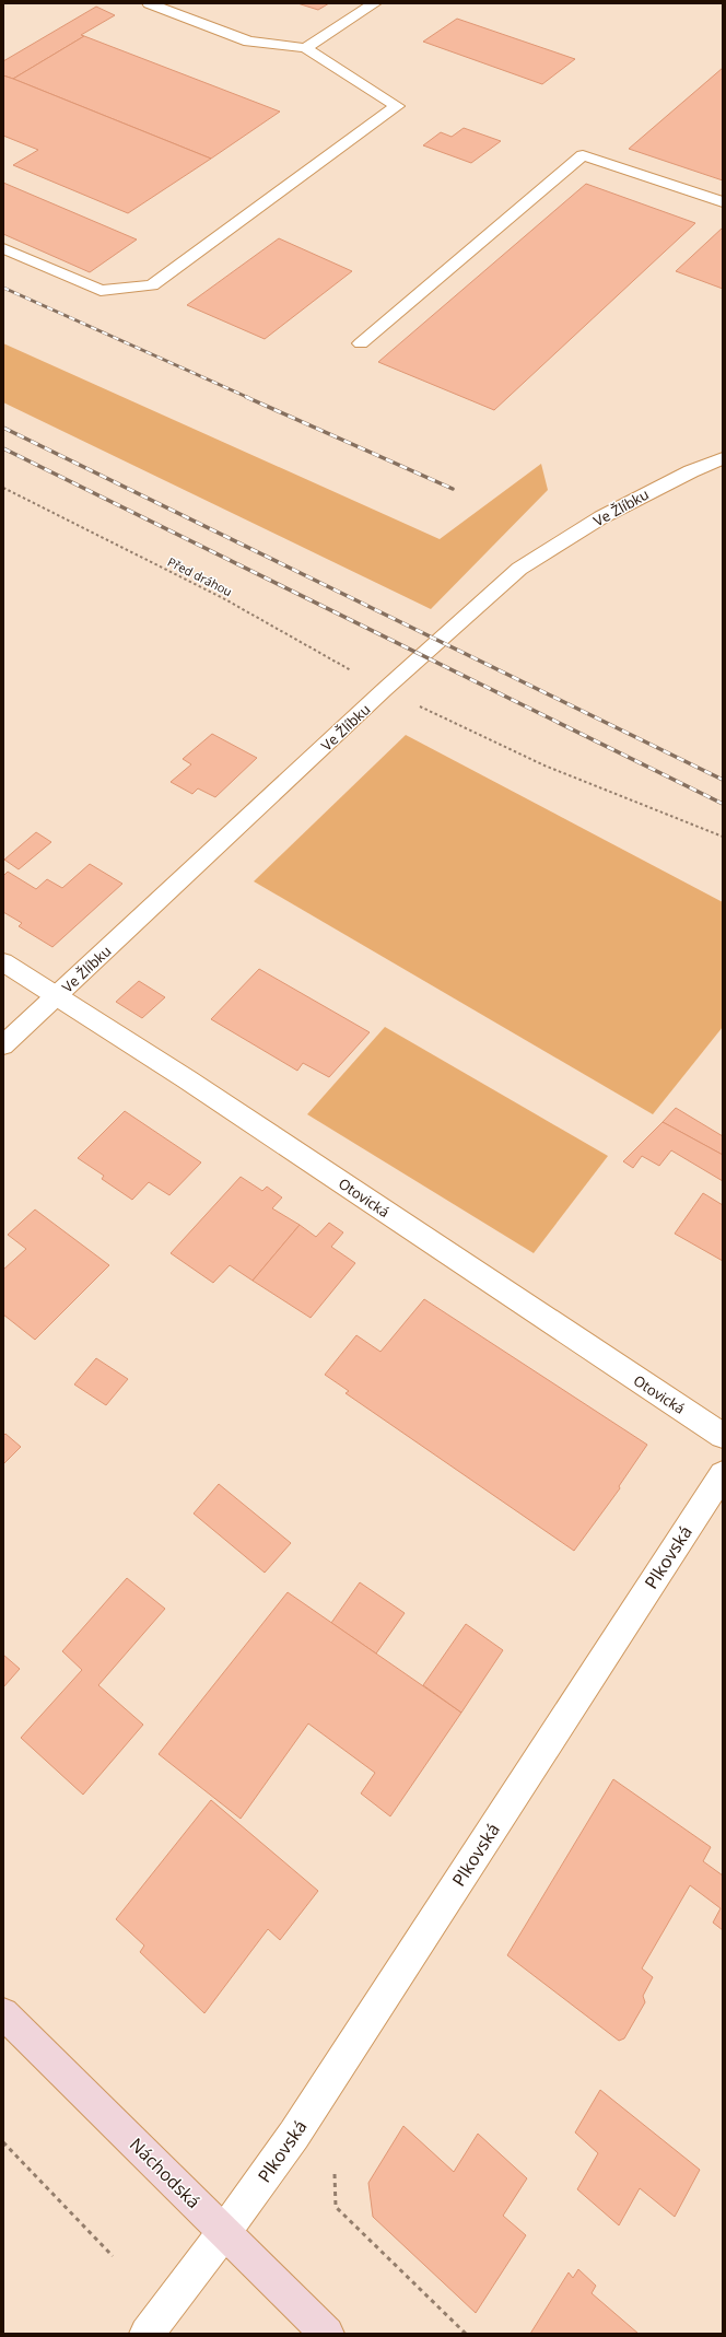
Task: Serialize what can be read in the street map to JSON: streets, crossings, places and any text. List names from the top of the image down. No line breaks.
{"streets":{"main road":["Náchodská"],"street":["Ve Žlíbku","Otovická","Plkovská"],"path":["Před dráhou"]},"crossings":[["Ve Žlíbku","Před dráhou"],["Ve Žlíbku","Otovická"],["Plkovská","Náchodská"]]}
